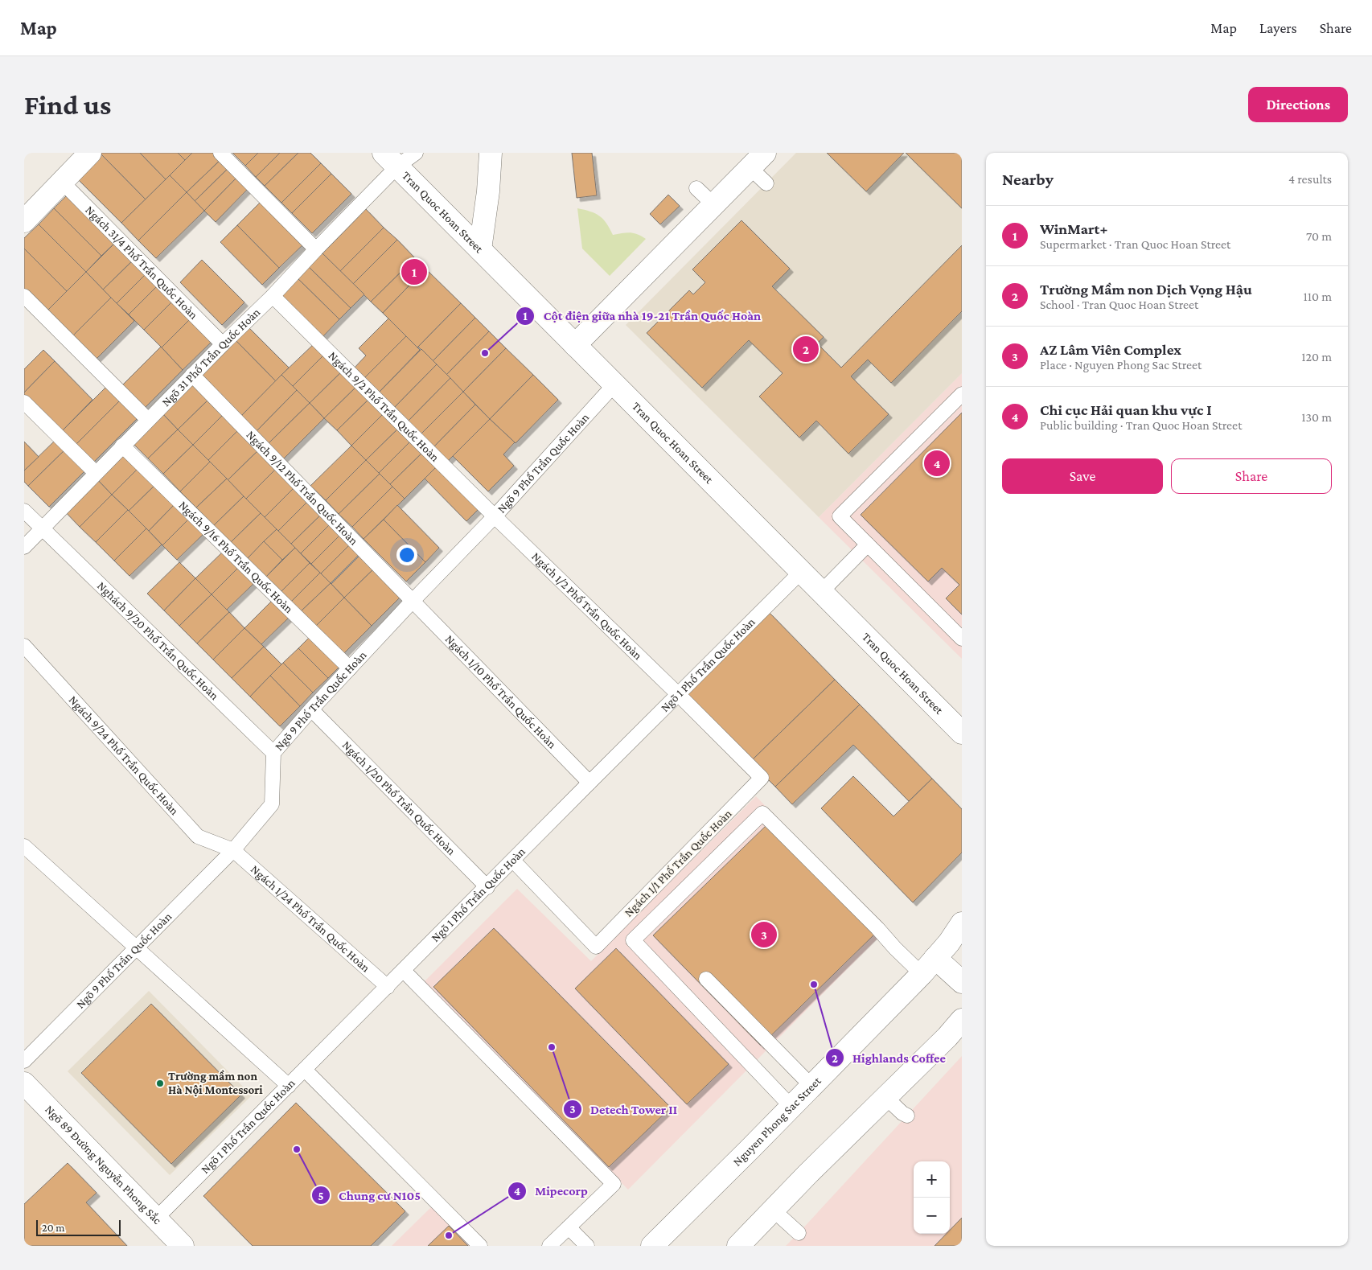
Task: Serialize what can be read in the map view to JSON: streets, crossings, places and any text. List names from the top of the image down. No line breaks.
{"streets":{"street":["Tran Quoc Hoan Street","Nguyen Phong Sac Street","Ngõ 89 Đường Nguyễn Phong Sắc"],"lane":["Ngách 31/4 Phố Trần Quốc Hoàn","Ngõ 31 Phố Trần Quốc Hoàn","Ngách 9/2 Phố Trần Quốc Hoàn","Ngõ 9 Phố Trần Quốc Hoàn","Ngách 9/12 Phố Trần Quốc Hoàn","Ngách 9/16 Phố Trần Quốc Hoàn","Ngách 1/2 Phố Trần Quốc Hoàn","Nghách 9/20 Phố Trần Quốc Hoàn","Ngõ 1 Phố Trần Quốc Hoàn","Ngách 1/10 Phố Trần Quốc Hoàn","Ngách 9/24 Phố Trần Quốc Hoàn","Ngách 1/20 Phố Trần Quốc Hoàn","Ngách 1/1 Phố Trần Quốc Hoàn","Ngách 1/24 Phố Trần Quốc Hoàn"]},"crossings":[["Tran Quoc Hoan Street","Ngõ 31 Phố Trần Quốc Hoàn"],["Tran Quoc Hoan Street","Ngõ 9 Phố Trần Quốc Hoàn"],["Tran Quoc Hoan Street","Ngõ 1 Phố Trần Quốc Hoàn"],["Ngách 31/4 Phố Trần Quốc Hoàn","Ngõ 31 Phố Trần Quốc Hoàn"],["Ngõ 31 Phố Trần Quốc Hoàn","Ngách 9/2 Phố Trần Quốc Hoàn"],["Ngõ 31 Phố Trần Quốc Hoàn","Ngách 9/12 Phố Trần Quốc Hoàn"],["Ngõ 31 Phố Trần Quốc Hoàn","Ngách 9/16 Phố Trần Quốc Hoàn"],["Ngõ 31 Phố Trần Quốc Hoàn","Nghách 9/20 Phố Trần Quốc Hoàn"],["Ngách 9/2 Phố Trần Quốc Hoàn","Ngõ 9 Phố Trần Quốc Hoàn"],["Ngách 9/2 Phố Trần Quốc Hoàn","Ngách 1/2 Phố Trần Quốc Hoàn"],["Ngõ 9 Phố Trần Quốc Hoàn","Ngách 9/12 Phố Trần Quốc Hoàn"],["Ngõ 9 Phố Trần Quốc Hoàn","Ngách 9/16 Phố Trần Quốc Hoàn"],["Ngõ 9 Phố Trần Quốc Hoàn","Ngách 1/2 Phố Trần Quốc Hoàn"],["Ngõ 9 Phố Trần Quốc Hoàn","Nghách 9/20 Phố Trần Quốc Hoàn"],["Ngõ 9 Phố Trần Quốc Hoàn","Ngách 1/10 Phố Trần Quốc Hoàn"],["Ngõ 9 Phố Trần Quốc Hoàn","Ngách 9/24 Phố Trần Quốc Hoàn"],["Ngõ 9 Phố Trần Quốc Hoàn","Ngách 1/20 Phố Trần Quốc Hoàn"],["Ngõ 9 Phố Trần Quốc Hoàn","Ngách 1/24 Phố Trần Quốc Hoàn"],["Ngách 9/12 Phố Trần Quốc Hoàn","Ngách 1/10 Phố Trần Quốc Hoàn"],["Ngách 1/2 Phố Trần Quốc Hoàn","Ngõ 1 Phố Trần Quốc Hoàn"],["Ngách 1/2 Phố Trần Quốc Hoàn","Ngách 1/1 Phố Trần Quốc Hoàn"],["Ngõ 1 Phố Trần Quốc Hoàn","Ngách 1/10 Phố Trần Quốc Hoàn"],["Ngõ 1 Phố Trần Quốc Hoàn","Ngách 1/20 Phố Trần Quốc Hoàn"],["Ngõ 1 Phố Trần Quốc Hoàn","Ngách 1/1 Phố Trần Quốc Hoàn"],["Ngõ 1 Phố Trần Quốc Hoàn","Ngách 1/24 Phố Trần Quốc Hoàn"],["Ngõ 1 Phố Trần Quốc Hoàn","Ngõ 89 Đường Nguyễn Phong Sắc"],["Ngách 9/24 Phố Trần Quốc Hoàn","Ngách 1/24 Phố Trần Quốc Hoàn"]],"places":["Cột điện giữa nhà 19-21 Trần Quốc Hoàn","Highlands Coffee","Detech Tower II","Trường mầm non Hà Nội Montessori","Chung cư N105","Mipecorp"],"scale_bar":"20 m","page":{"header":"Map","nav":["Map","Layers","Share"],"buttons":["Directions",["Save","Share"]],"title":"Find us","heading":["Nearby","4 results"],"list":[{"mark":"1","name":"WinMart+","note":"Supermarket · Tran Quoc Hoan Street","value":"70 m"},{"mark":"2","name":"Trường Mầm non Dịch Vọng Hậu","note":"School · Tran Quoc Hoan Street","value":"110 m"},{"mark":"3","name":"AZ Lâm Viên Complex","note":"Place · Nguyen Phong Sac Street","value":"120 m"},{"mark":"4","name":"Chi cục Hải quan khu vực I","note":"Public building · Tran Quoc Hoan Street","value":"130 m"}],"pins":["1","2","4","3"],"map_buttons":["+","−"],"scale":"20 m"}}
